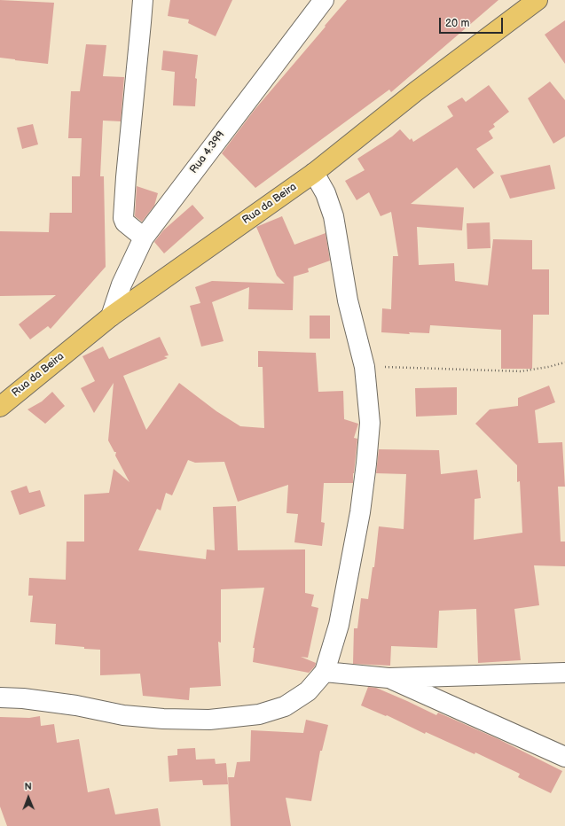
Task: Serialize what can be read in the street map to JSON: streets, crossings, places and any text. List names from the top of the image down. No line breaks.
{"streets":{"main road":["Rua da Beira"],"street":["Rua 4.399"]},"crossings":[["Rua 4.399","Rua da Beira"]],"scale_bar":"20 m","north":"top"}
